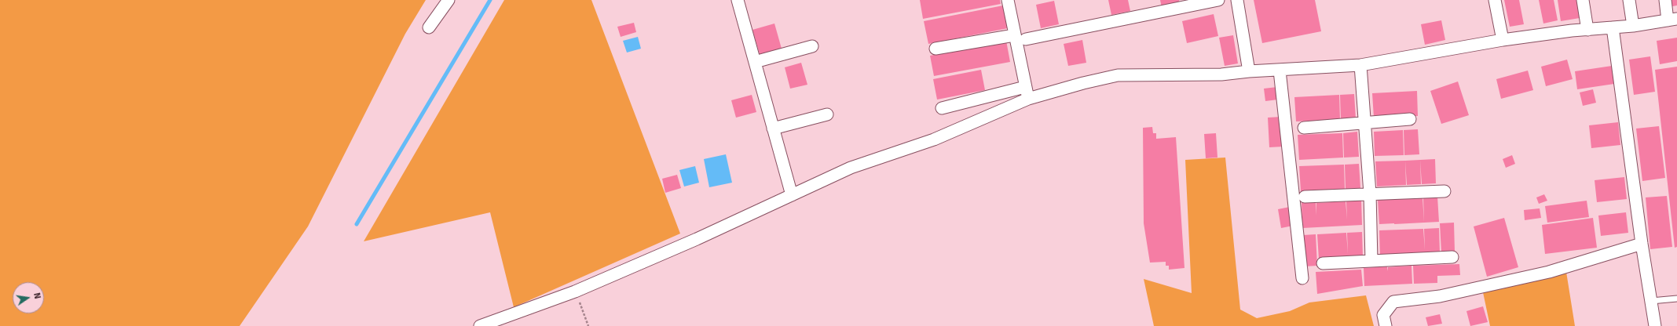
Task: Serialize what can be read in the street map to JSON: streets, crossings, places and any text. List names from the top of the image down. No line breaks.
{"north":"right"}
